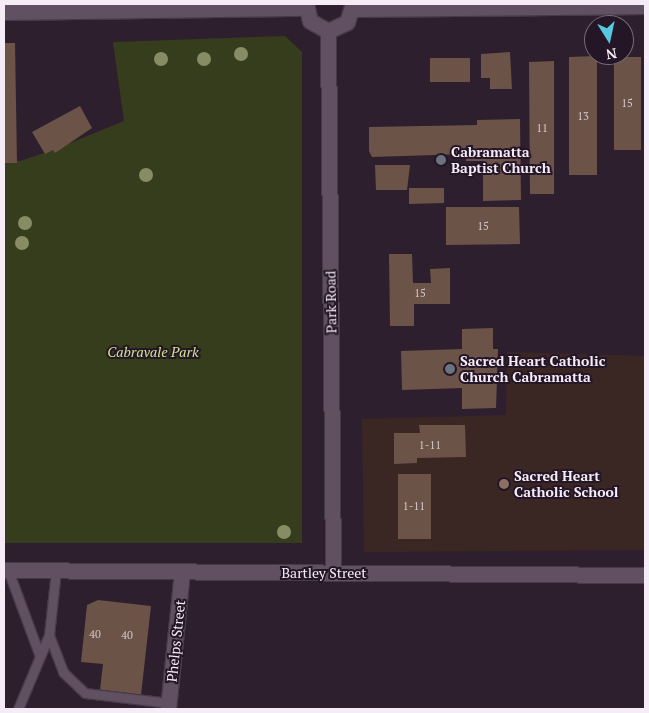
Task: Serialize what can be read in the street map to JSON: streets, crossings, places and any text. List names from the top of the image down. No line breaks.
{"streets":{"street":["Park Road","Bartley Street","Phelps Street"]},"crossings":[["Park Road","Bartley Street"],["Bartley Street","Phelps Street"]],"parks":["Cabravale Park"],"places":["Cabramatta Baptist Church","Sacred Heart Catholic Church Cabramatta","Sacred Heart Catholic School"],"house_numbers":["15","13","11","15","15","1-11","1-11","40","40"],"north":"bottom"}
